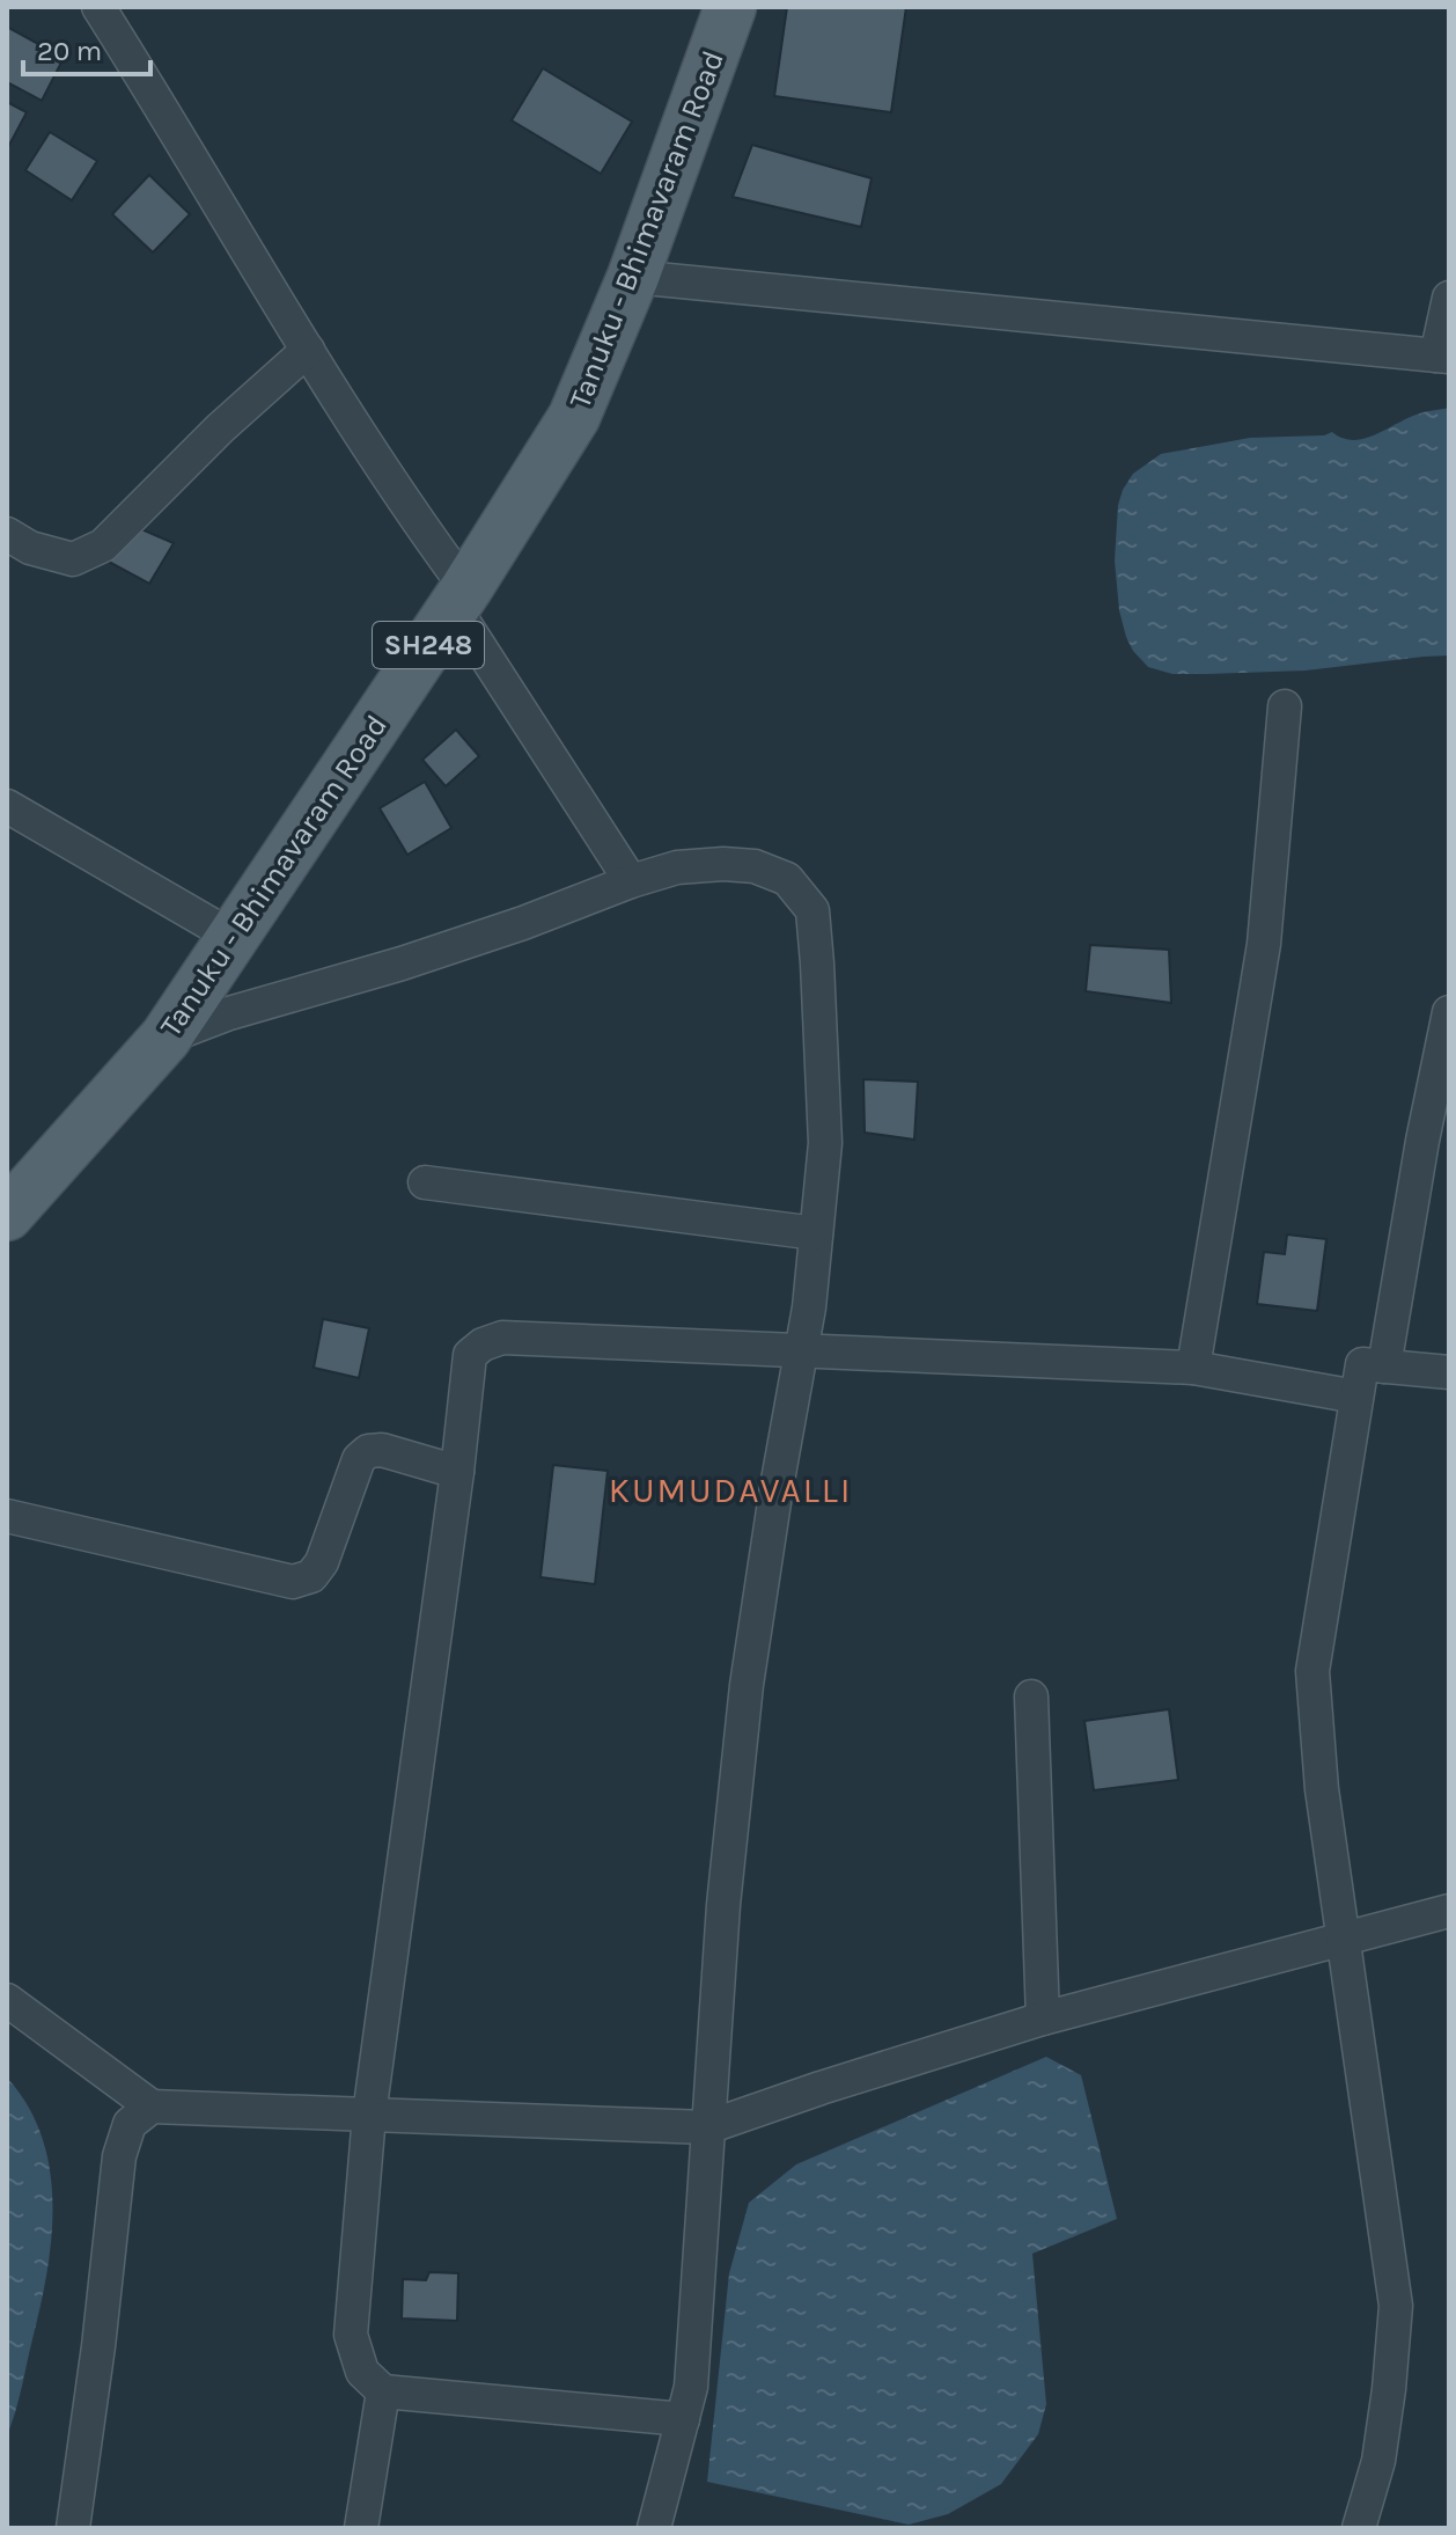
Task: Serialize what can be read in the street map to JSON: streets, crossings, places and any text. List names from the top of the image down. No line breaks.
{"streets":{"main road":["Tanuku - Bhimavaram Road","SH248"]},"districts":["KUMUDAVALLI"],"scale_bar":"20 m"}
